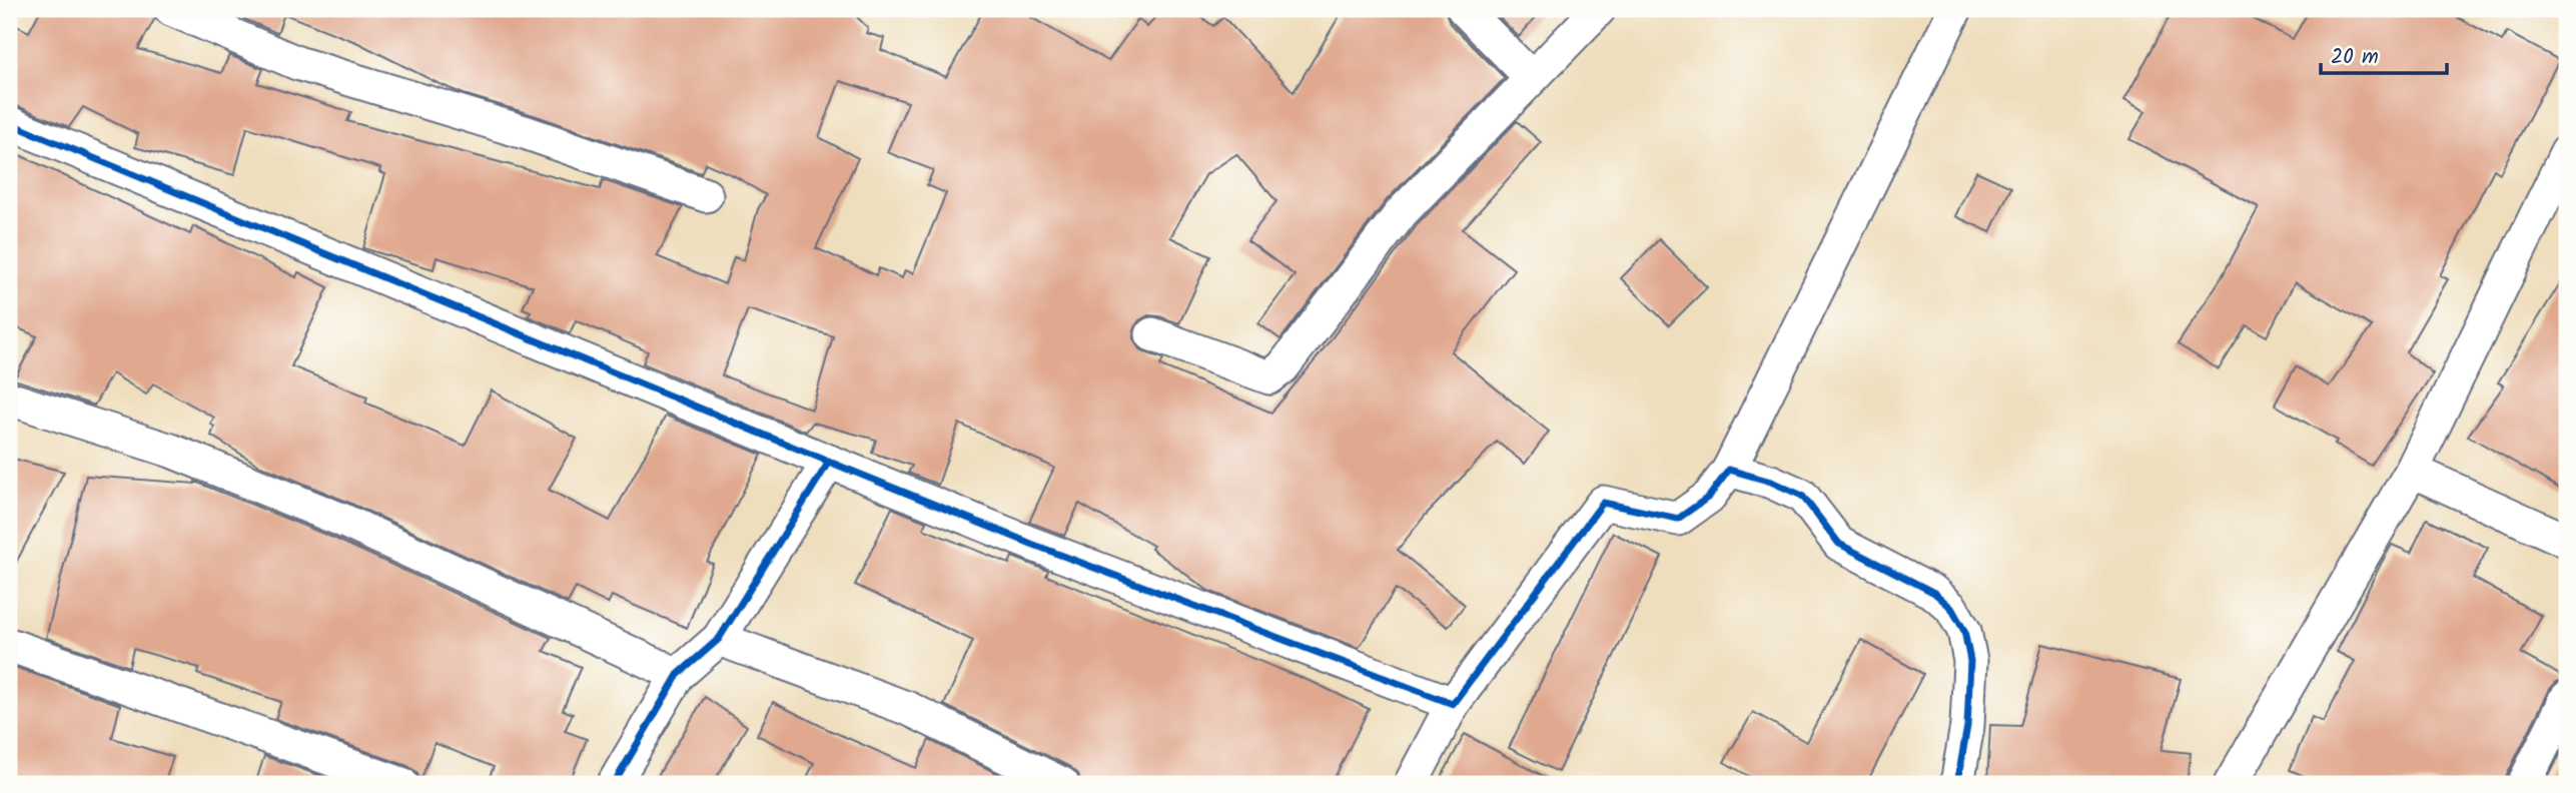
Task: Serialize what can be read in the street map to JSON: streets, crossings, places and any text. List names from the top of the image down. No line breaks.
{"scale_bar":"20 m"}
